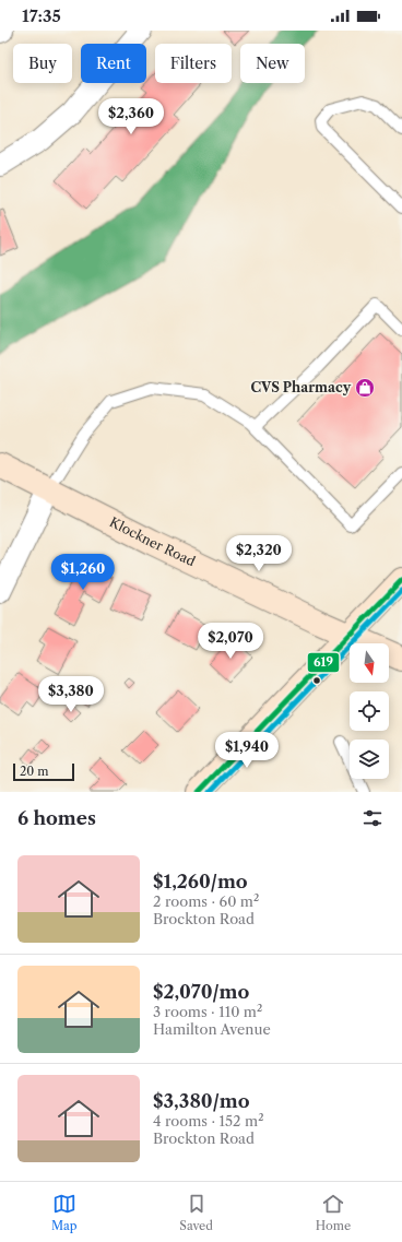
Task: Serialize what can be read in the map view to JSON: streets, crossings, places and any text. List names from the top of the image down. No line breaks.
{"streets":{"main road":["Klockner Road"]},"places":{"shop":["CVS Pharmacy"]},"lines":["transit line 619"],"scale_bar":"20 m","north":"bottom","page":{"status":"17:35","chip":["Buy","Rent","Filters","New"],"price":["$2,360","$2,320","$1,260","$2,070","$3,380","$1,940"],"scale":"20 m","heading":"6 homes","list":[{"name":"$1,260/mo","note":"2 rooms · 60 m² · Brockton Road"},{"name":"$2,070/mo","note":"3 rooms · 110 m² · Hamilton Avenue"},{"name":"$3,380/mo","note":"4 rooms · 152 m² · Brockton Road"}],"tabs":["Map","Saved","Home"]}}
